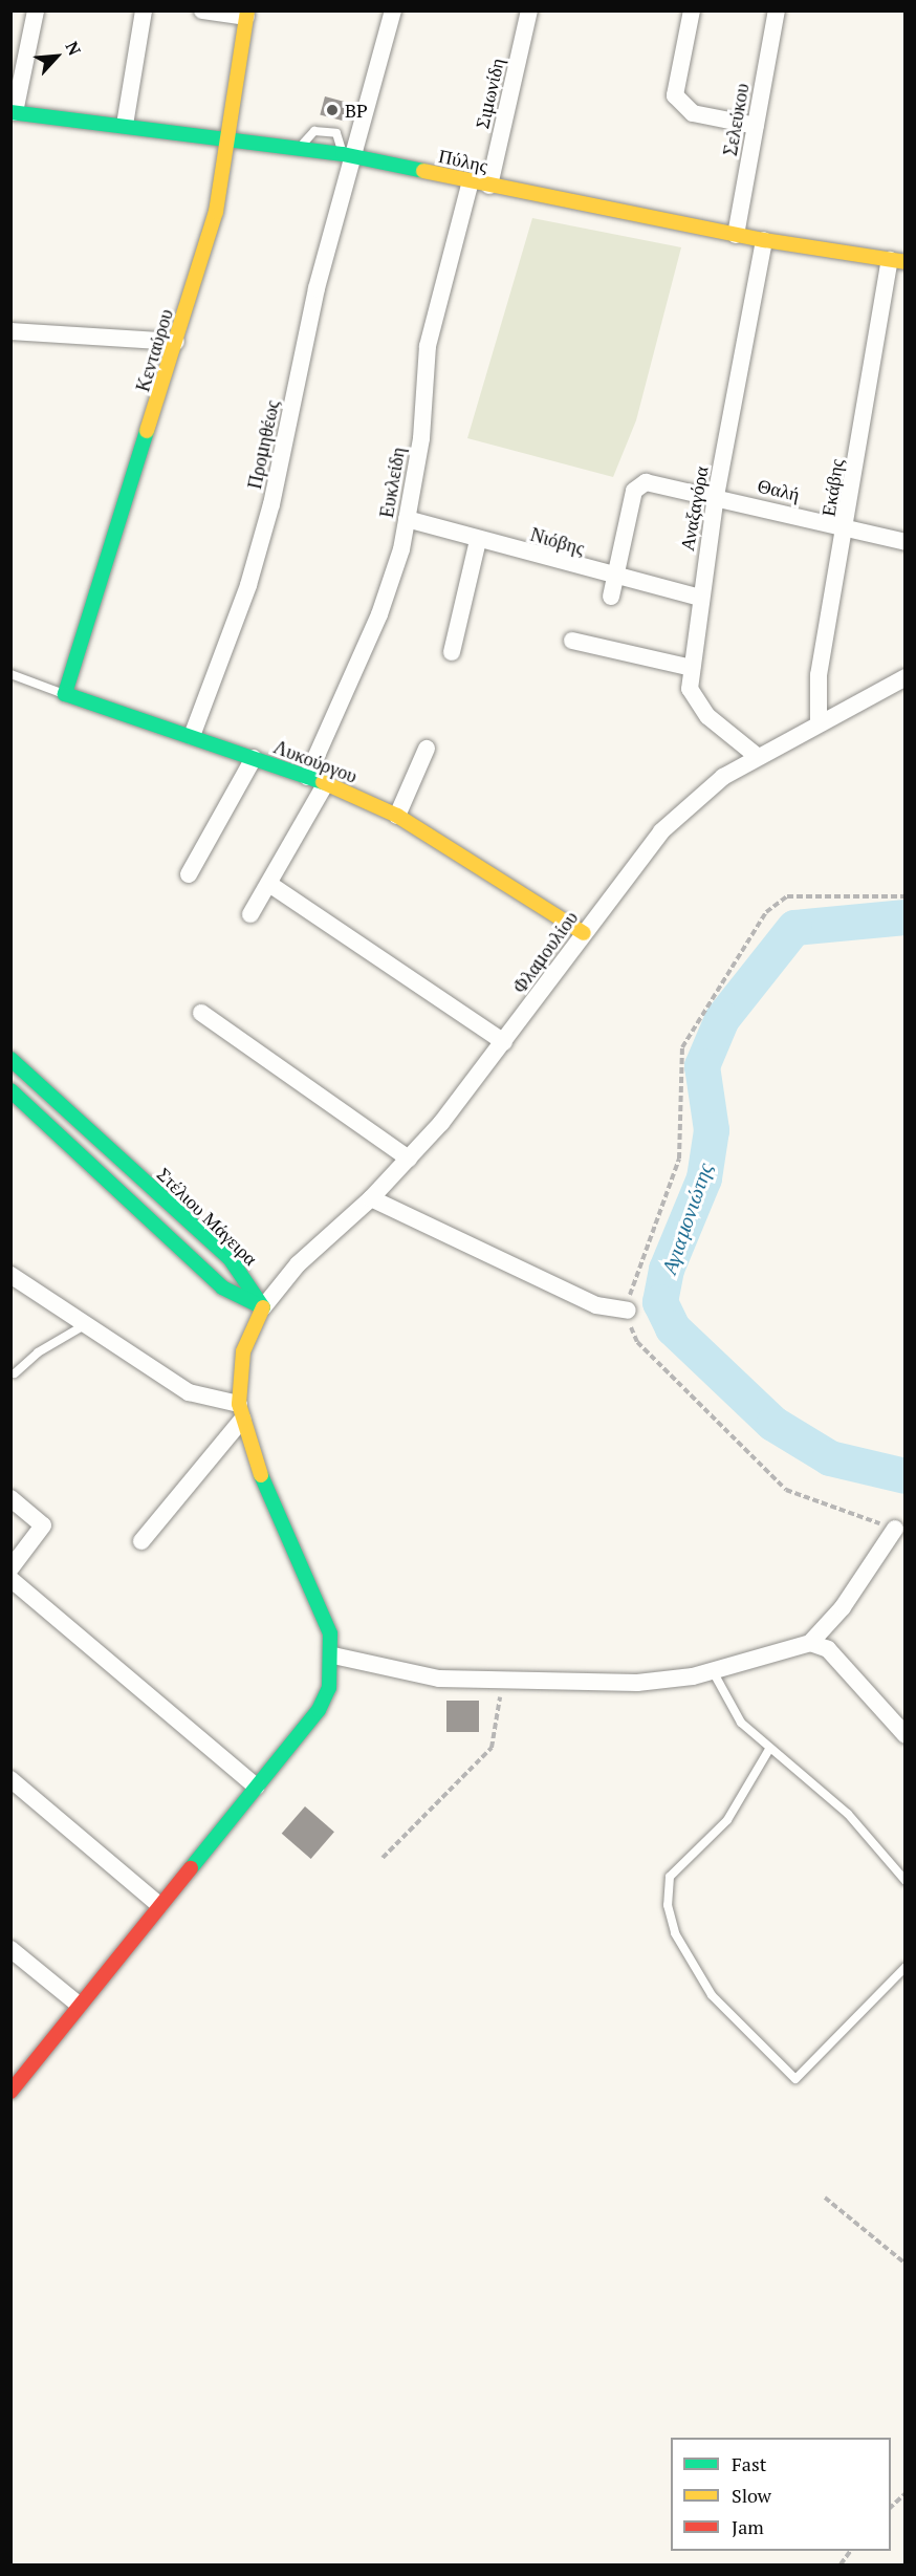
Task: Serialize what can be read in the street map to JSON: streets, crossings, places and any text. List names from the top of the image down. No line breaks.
{"streets":{"main road":["Πύλης","Κενταύρου","Λυκούργου","Στέλιου Μάγειρα"],"street":["Σιμωνίδη","Σελεύκου","Προμηθέως","Ευκλείδη","Εκάβης","Θαλή","Αναξαγόρα","Νιόβης","Φλαμουλίου"]},"crossings":[["Σιμωνίδη","Πύλης"],["Σελεύκου","Πύλης"],["Πύλης","Κενταύρου"],["Πύλης","Προμηθέως"],["Πύλης","Ευκλείδη"],["Πύλης","Εκάβης"],["Πύλης","Αναξαγόρα"],["Κενταύρου","Λυκούργου"],["Προμηθέως","Λυκούργου"],["Ευκλείδη","Νιόβης"],["Ευκλείδη","Λυκούργου"],["Εκάβης","Θαλή"],["Εκάβης","Φλαμουλίου"],["Θαλή","Αναξαγόρα"],["Θαλή","Νιόβης"],["Αναξαγόρα","Νιόβης"],["Αναξαγόρα","Φλαμουλίου"],["Λυκούργου","Φλαμουλίου"],["Φλαμουλίου","Στέλιου Μάγειρα"]],"water":["Αγιαμονιώτης"],"places":["BP"],"legend":["Fast","Slow","Jam"],"north":"top right"}
